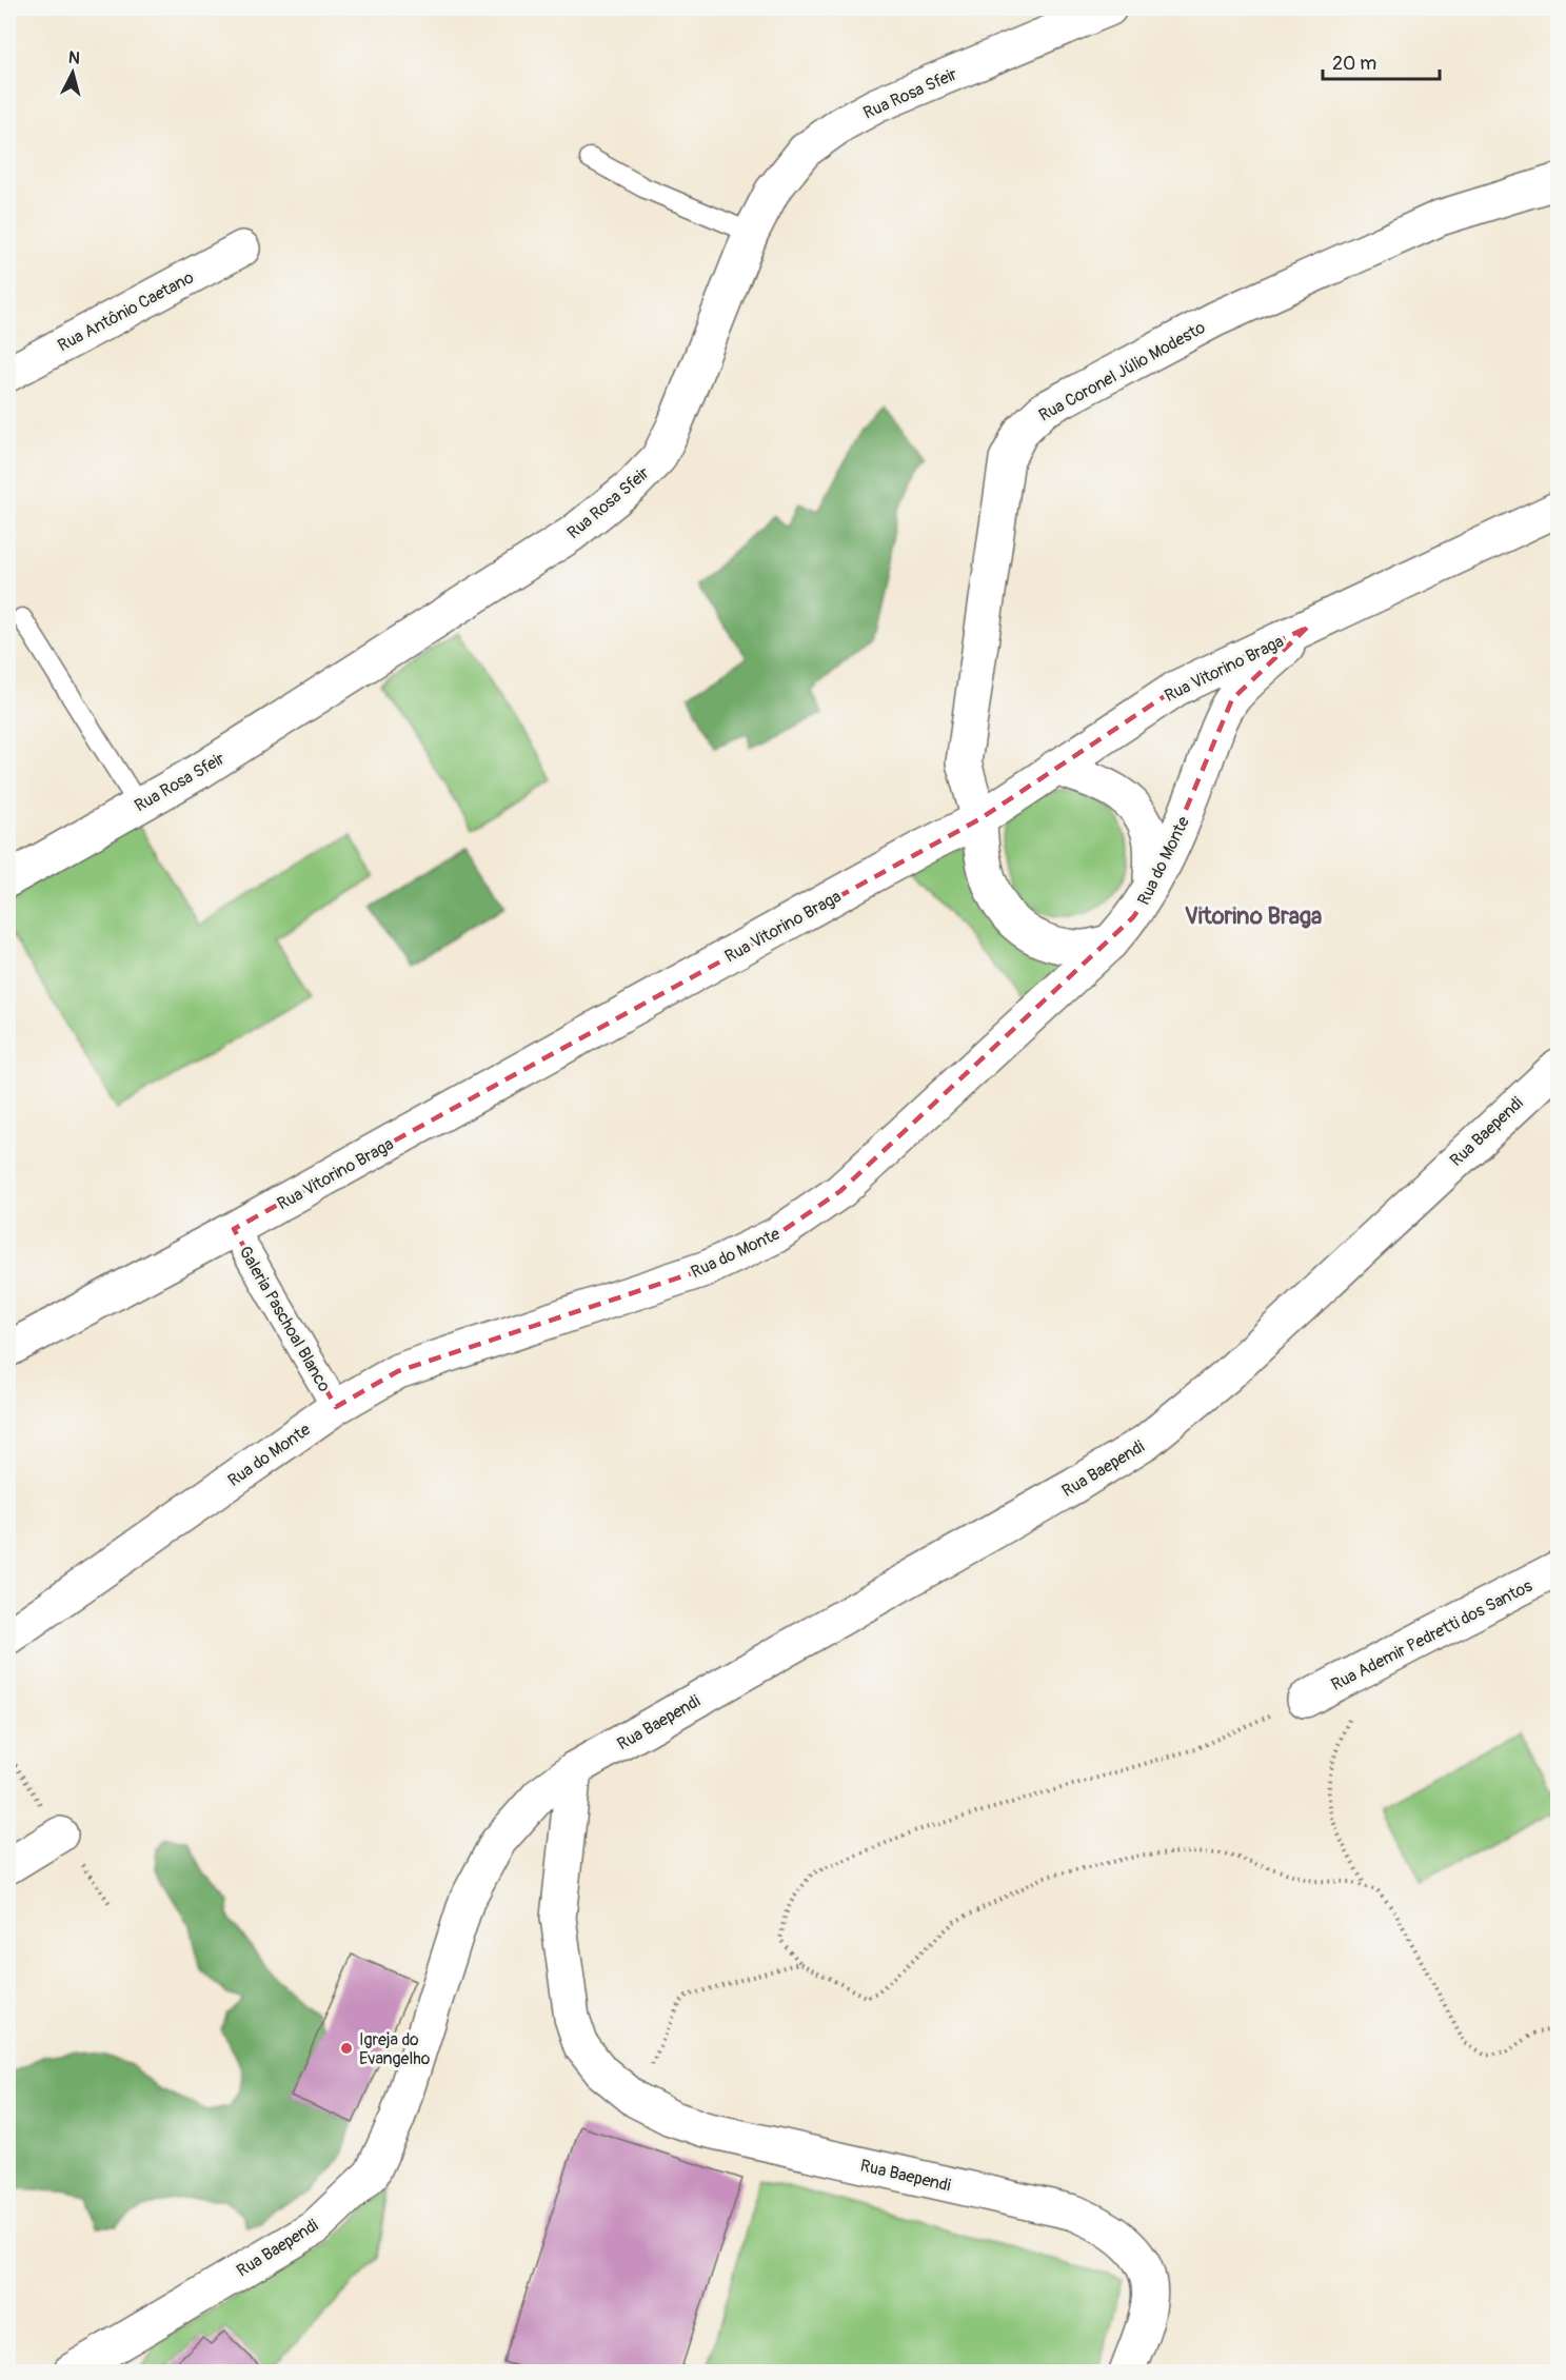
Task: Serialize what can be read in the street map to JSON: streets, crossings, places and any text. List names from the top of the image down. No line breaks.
{"streets":{"street":["Rua Rosa Sfeir","Rua Antônio Caetano","Rua Coronel Júlio Modesto","Rua Vitorino Braga","Rua do Monte","Rua Baependi","Galeria Paschoal Blanco","Rua Ademir Pedretti dos Santos"]},"crossings":[["Rua Coronel Júlio Modesto","Rua Vitorino Braga"],["Rua Coronel Júlio Modesto","Rua do Monte"],["Rua Vitorino Braga","Rua do Monte"],["Rua Vitorino Braga","Galeria Paschoal Blanco"],["Rua do Monte","Galeria Paschoal Blanco"]],"districts":["Vitorino Braga"],"places":["Igreja do Evangelho"],"scale_bar":"20 m","north":"top"}
